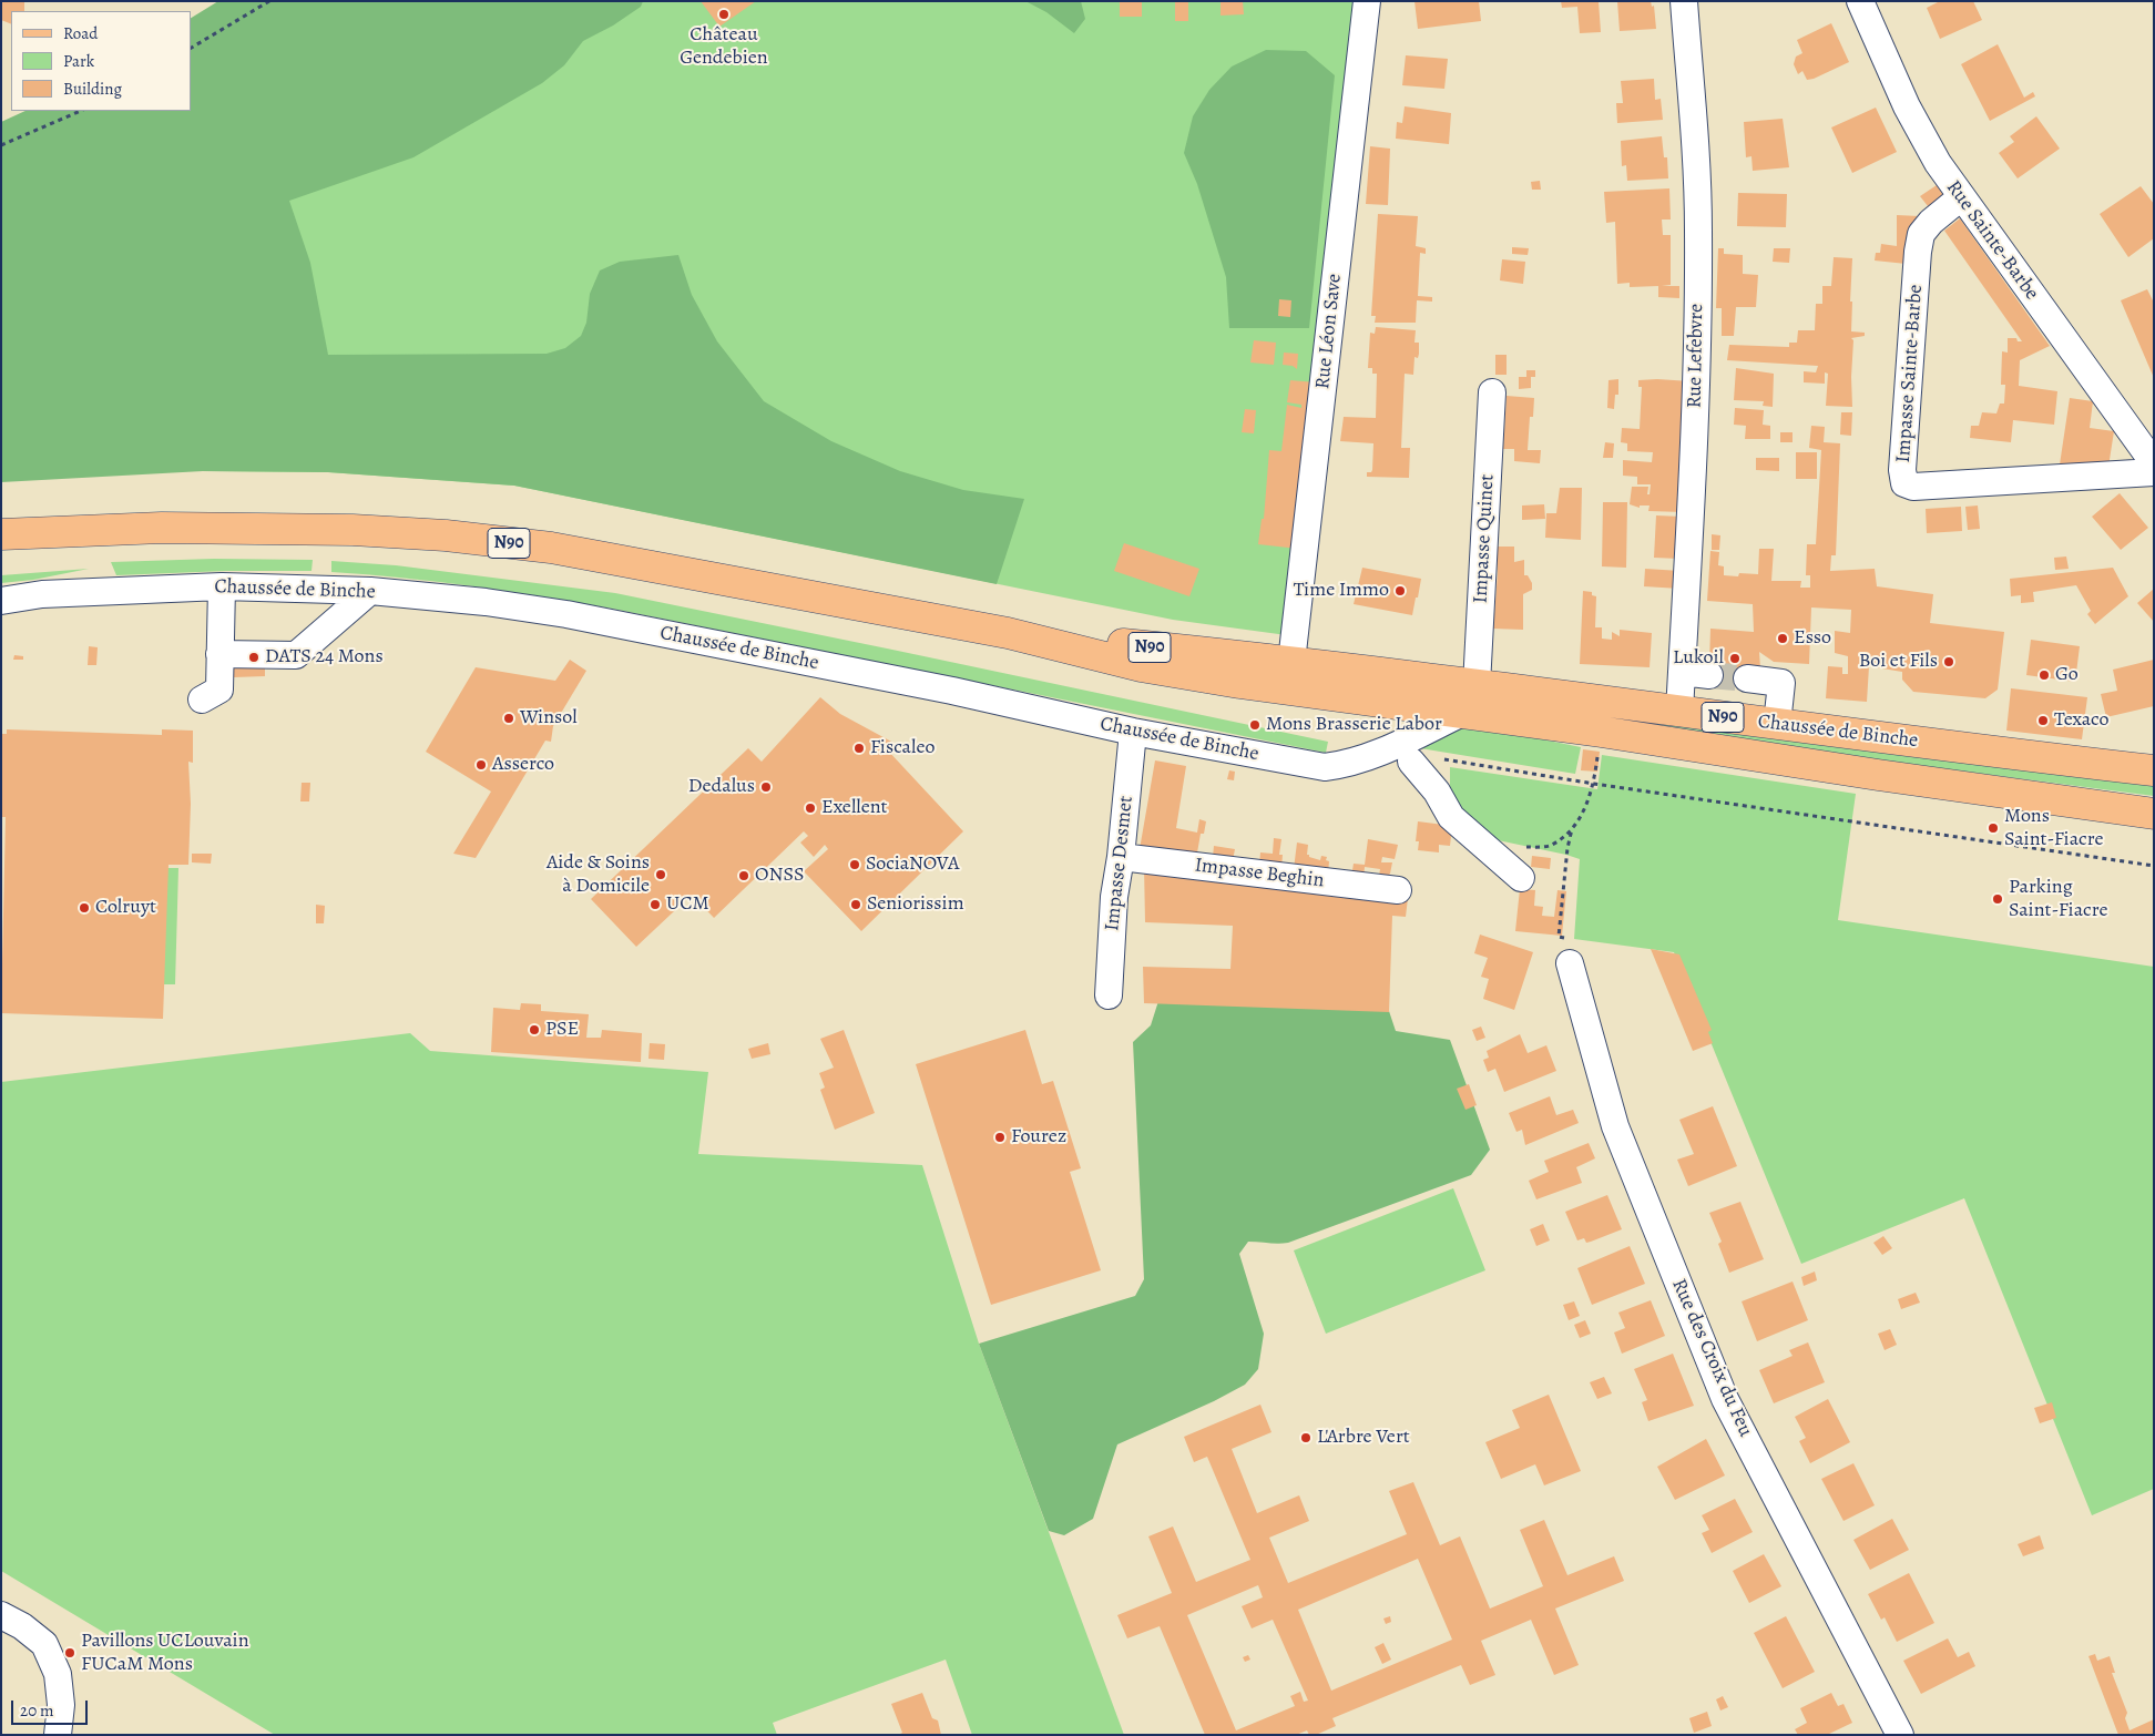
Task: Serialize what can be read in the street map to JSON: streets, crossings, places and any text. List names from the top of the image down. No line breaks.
{"streets":{"main road":["N90","Chaussée de Binche"],"street":["Rue Sainte-Barbe","Rue Léon Save","Rue Lefebvre","Impasse Sainte-Barbe","Impasse Quinet","Impasse Desmet","Impasse Beghin","Rue des Croix du Feu"]},"crossings":[["Rue Sainte-Barbe","Impasse Sainte-Barbe"],["Rue Léon Save","Chaussée de Binche"],["Rue Lefebvre","Chaussée de Binche"],["Impasse Quinet","Chaussée de Binche"],["Chaussée de Binche","Impasse Desmet"],["Impasse Desmet","Impasse Beghin"]],"places":["Château Gendebien","Time Immo","Esso","DATS 24 Mons","Lukoil","Boi et Fils","Go","Winsol","Texaco","Mons Brasserie Labor","Fiscaleo","Asserco","Dedalus","Exellent","Mons Saint-Fiacre","SociaNOVA","Aide & Soins à Domicile","ONSS","Parking Saint-Fiacre","UCM","Seniorissim","Colruyt","PSE","Fourez","L'Arbre Vert","Pavillons UCLouvain FUCaM Mons"],"legend":["Road","Park","Building"],"scale_bar":"20 m"}
